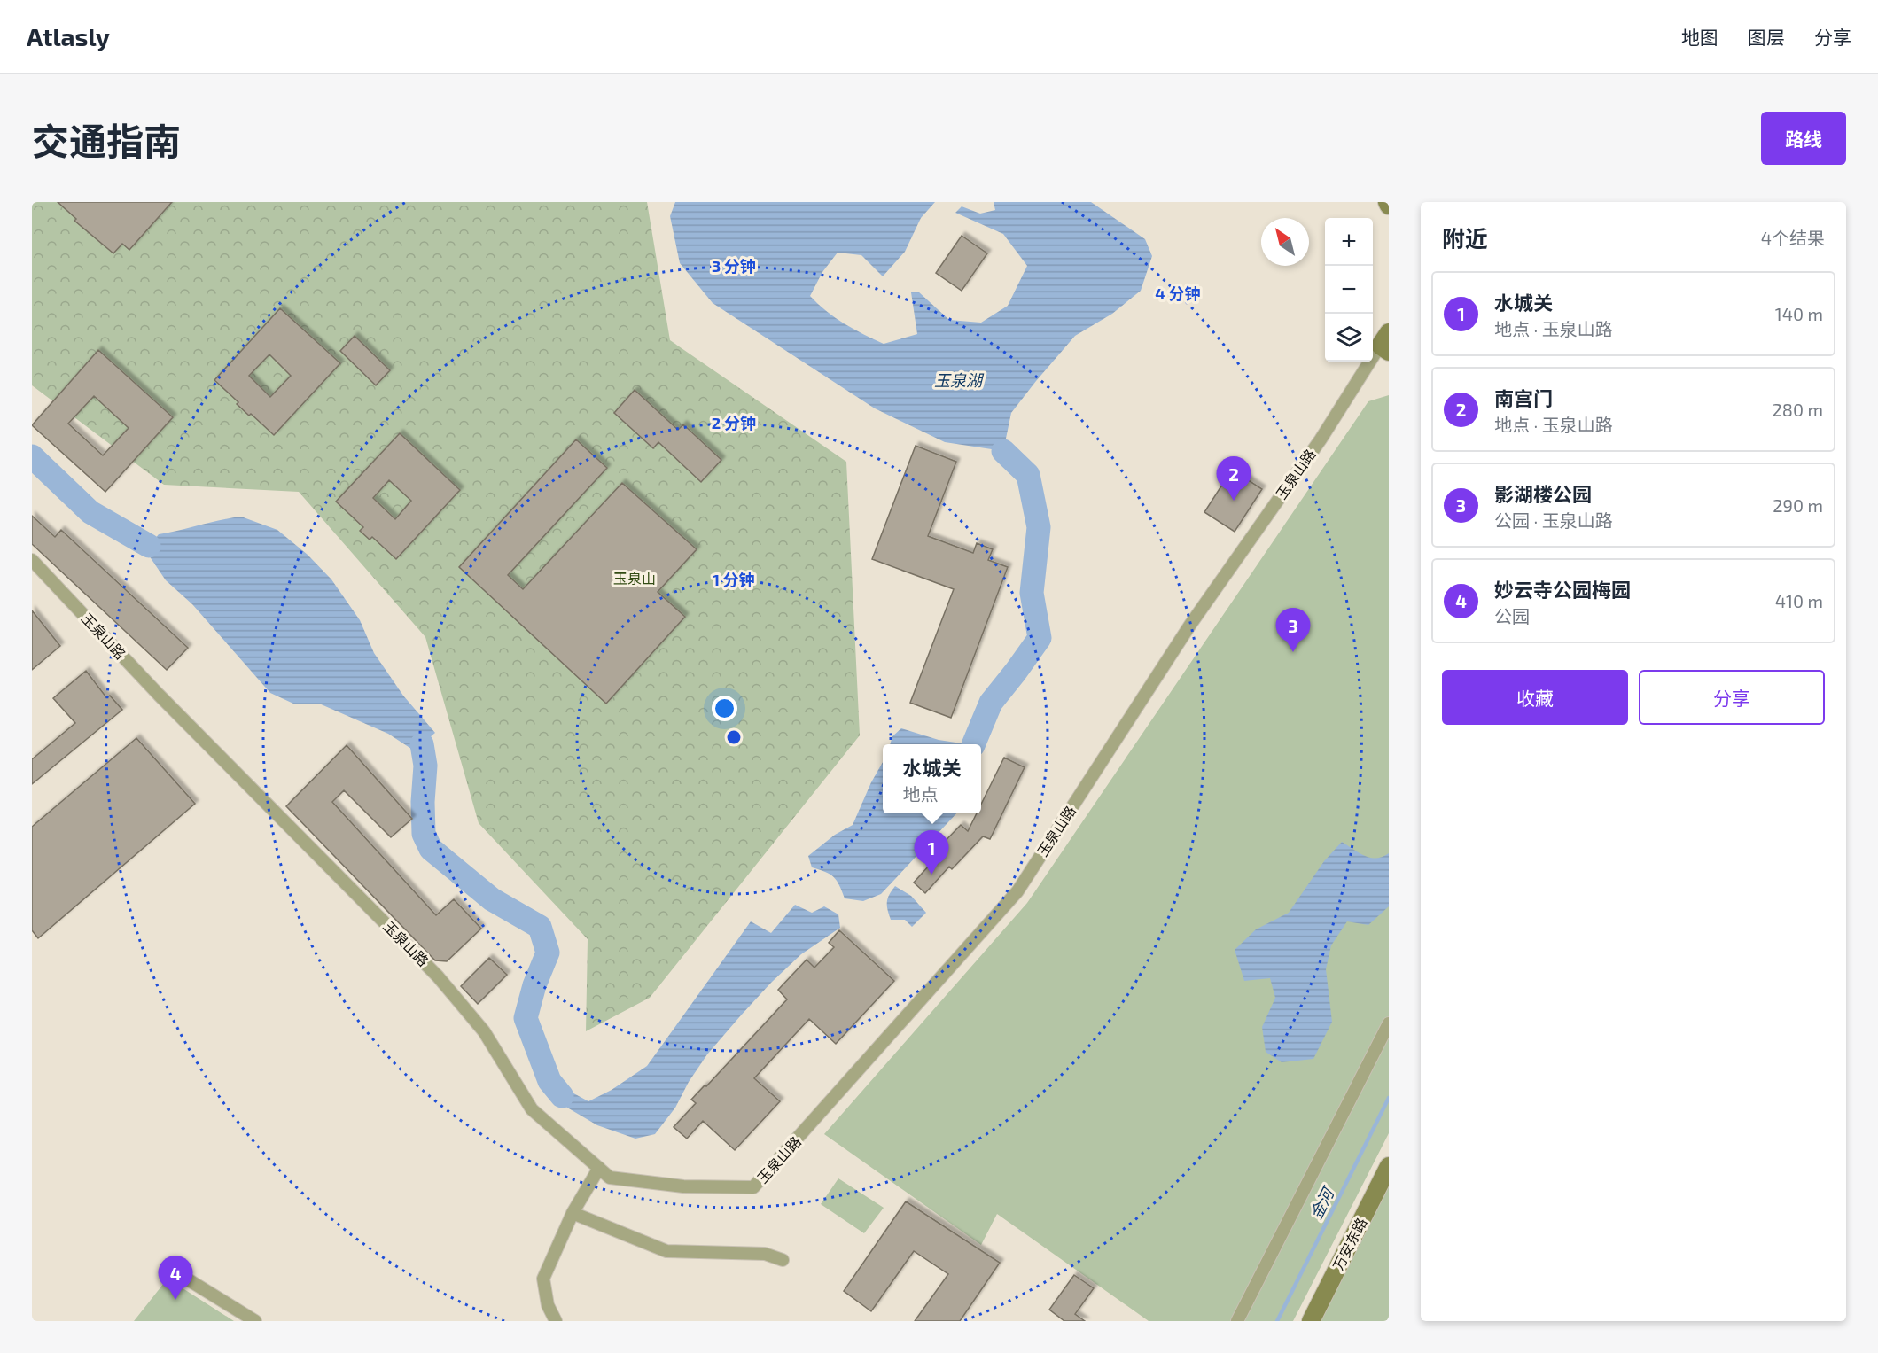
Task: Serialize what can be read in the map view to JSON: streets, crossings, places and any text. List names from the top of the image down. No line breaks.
{"streets":{"street":["玉泉山路","万安东路"]},"water":["玉泉湖","金河"],"parks":["玉泉山"],"north":"top left","page":{"header":"Atlasly","nav":["地图","图层","分享"],"title":"交通指南","buttons":["路线",["收藏","分享"]],"heading":["附近","4个结果"],"map_buttons":["+","−"],"list":[{"mark":"1","name":"水城关","note":"地点 · 玉泉山路","value":"140 m"},{"mark":"2","name":"南宫门","note":"地点 · 玉泉山路","value":"280 m"},{"mark":"3","name":"影湖楼公园","note":"公园 · 玉泉山路","value":"290 m"},{"mark":"4","name":"妙云寺公园梅园","note":"公园","value":"410 m"}],"pins":["2","3","1","4"],"popup":["水城关","地点"]},"rings":["3 分钟","4 分钟","2 分钟","1 分钟"]}
